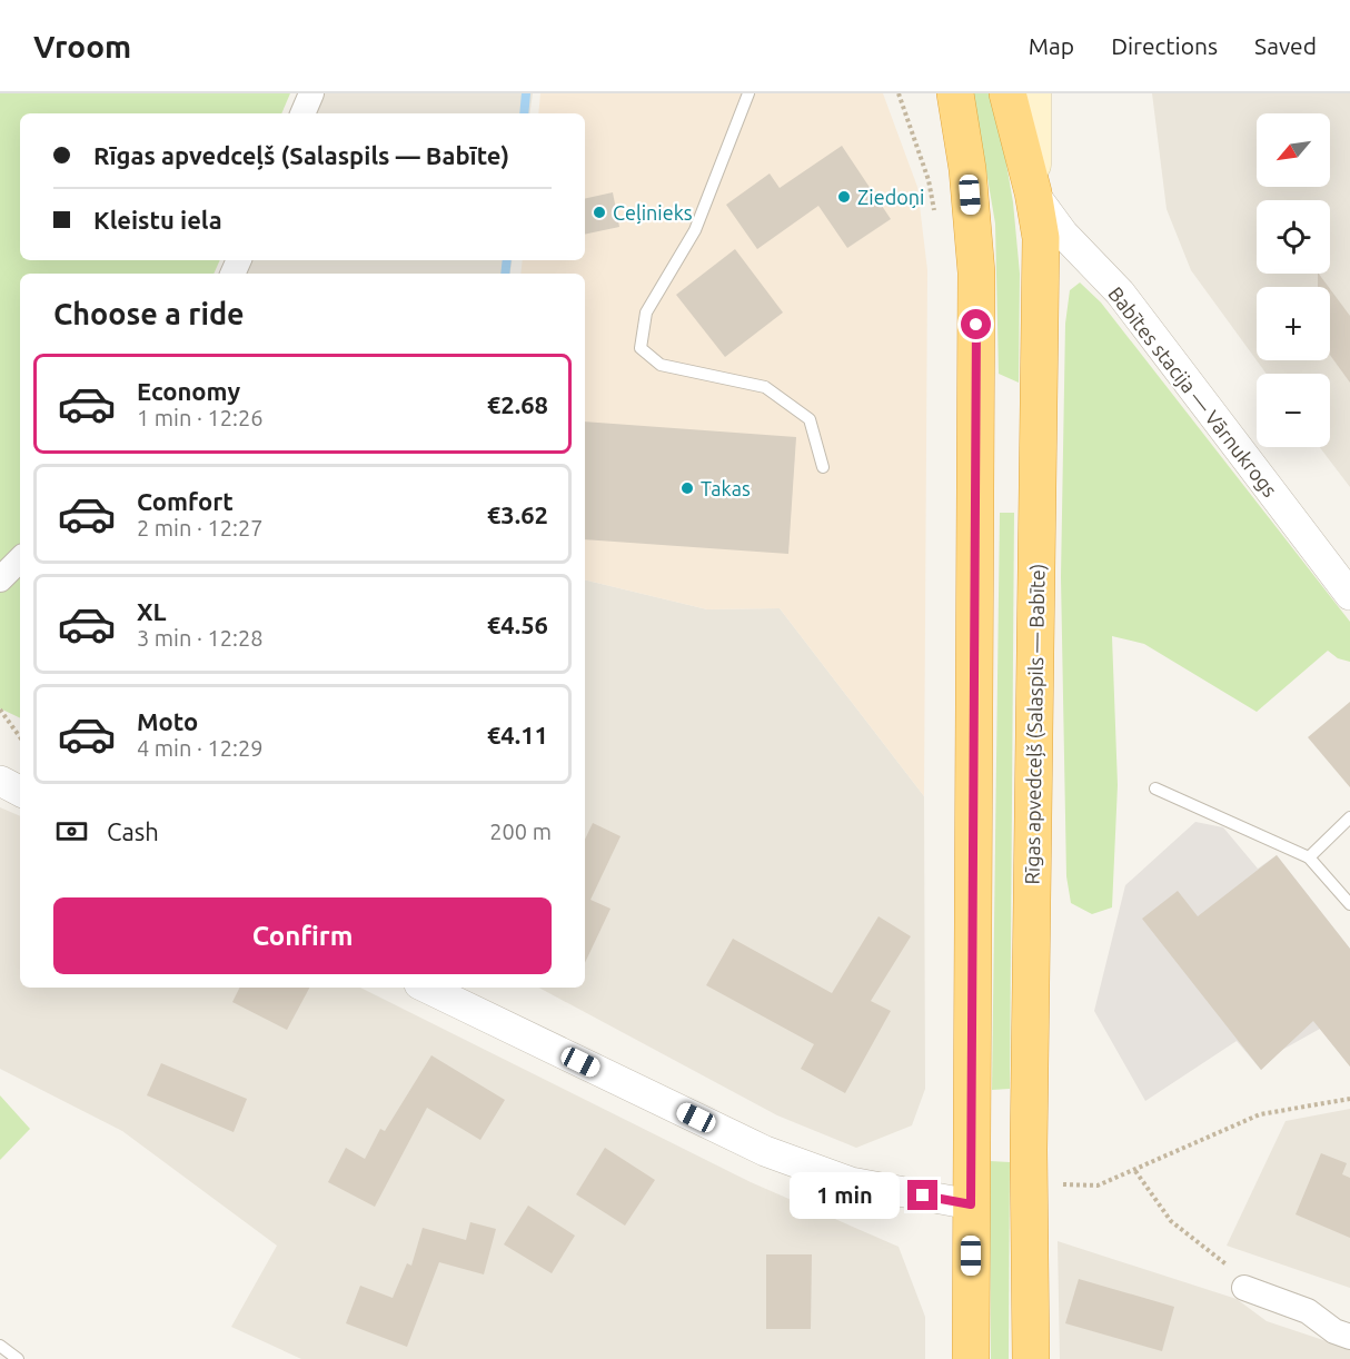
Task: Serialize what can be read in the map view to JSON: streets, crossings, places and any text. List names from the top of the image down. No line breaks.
{"streets":{"highway":["Rīgas apvedceļš (Salaspils — Babīte)"],"street":["Babītes stacija — Vārnukrogs"]},"crossings":[["Babītes stacija — Vārnukrogs","Rīgas apvedceļš (Salaspils — Babīte)"]],"places":["Ziedoņi","Ceļinieks","Takas"],"north":"bottom left","page":{"header":"Vroom","nav":["Map","Directions","Saved"],"map_buttons":["+","−"],"banner":["Rīgas apvedceļš (Salaspils — Babīte)","Kleistu iela"],"heading":"Choose a ride","list":[{"name":"Economy","note":"1 min · 12:26","value":"€2.68"},{"name":"Comfort","note":"2 min · 12:27","value":"€3.62"},{"name":"XL","note":"3 min · 12:28","value":"€4.56"},{"name":"Moto","note":"4 min · 12:29","value":"€4.11"}],"pay":["Cash","200 m"],"buttons":"Confirm","bubble":"1 min"}}
